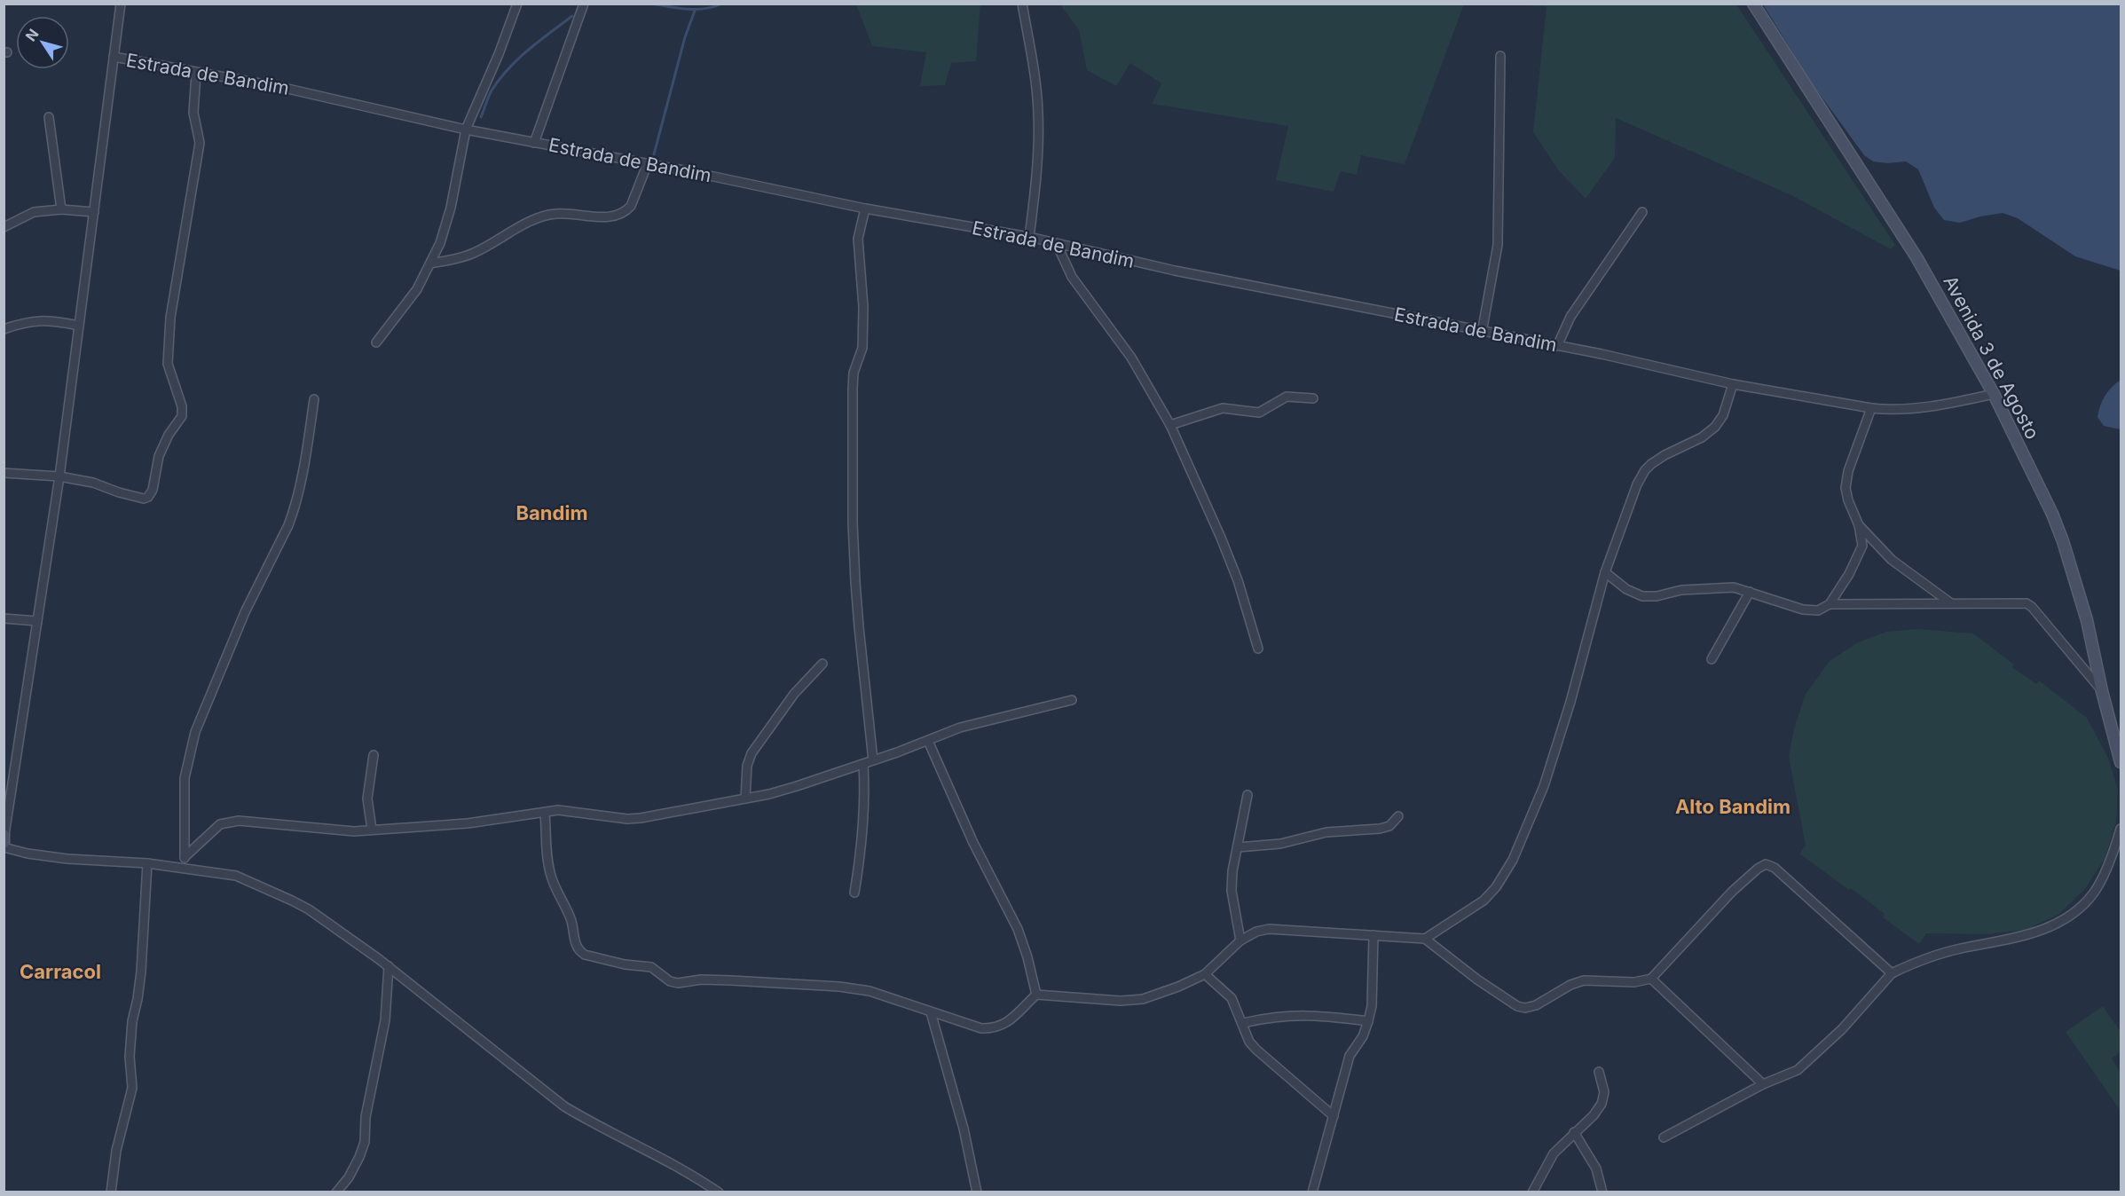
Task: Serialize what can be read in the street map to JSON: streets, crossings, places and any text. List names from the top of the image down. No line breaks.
{"streets":{"street":["Estrada de Bandim","Avenida 3 de Agosto"]},"crossings":[["Estrada de Bandim","Avenida 3 de Agosto"]],"districts":["Bandim","Alto Bandim","Carracol"],"north":"top left"}
